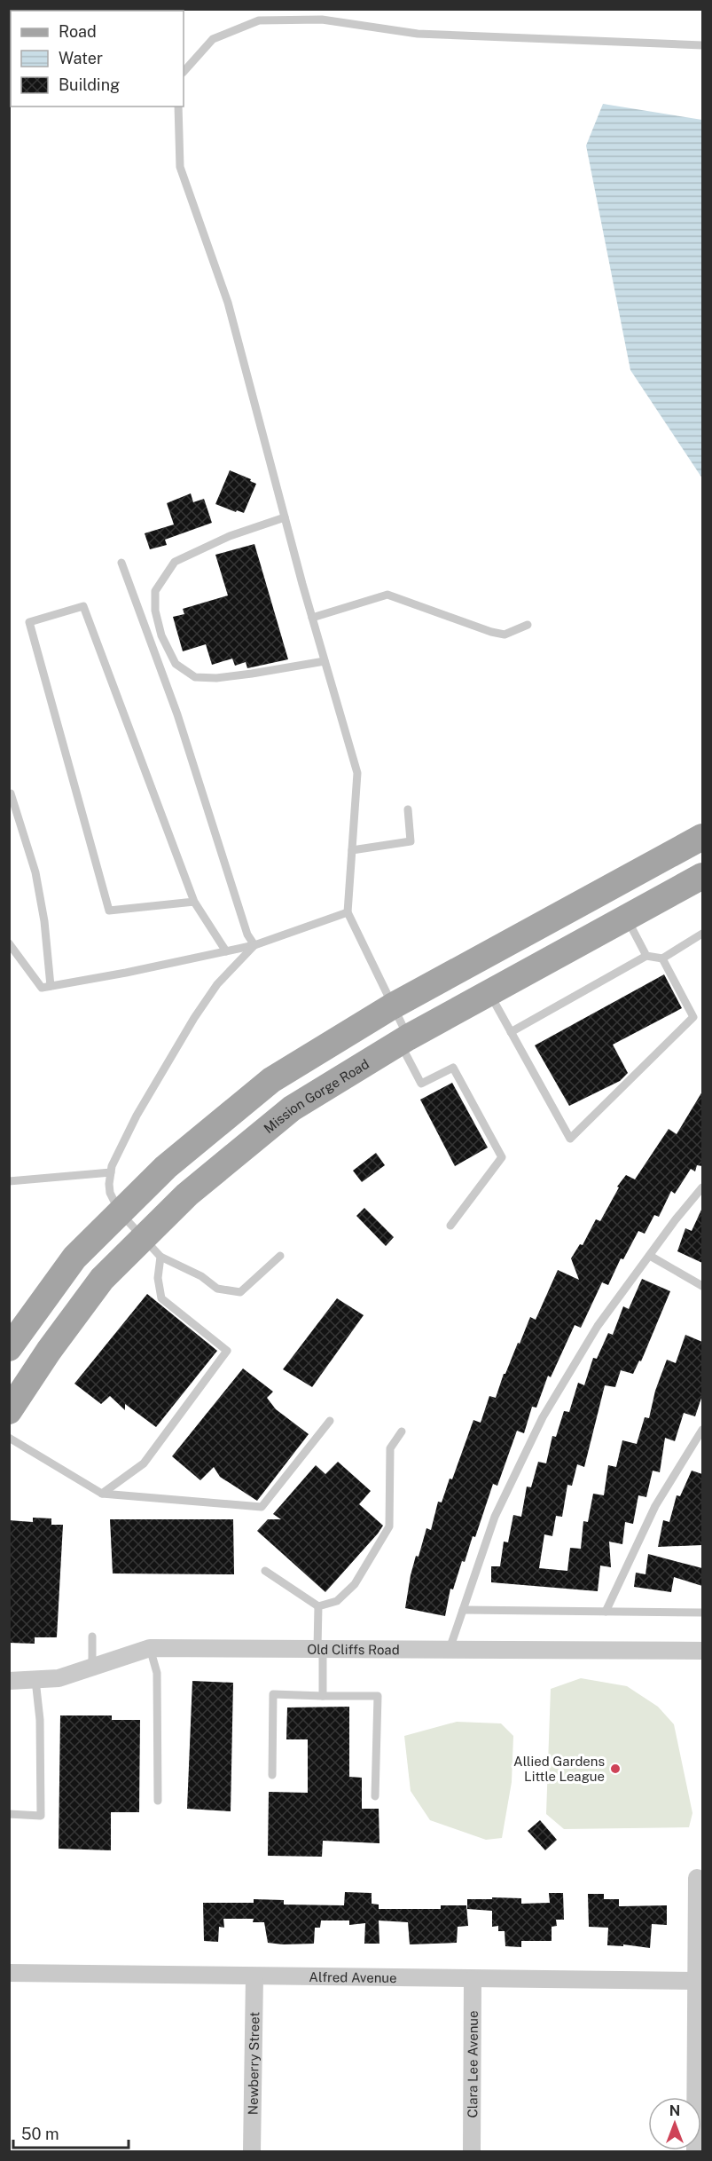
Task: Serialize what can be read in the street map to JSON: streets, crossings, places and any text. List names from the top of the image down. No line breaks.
{"streets":{"main road":["Mission Gorge Road"],"street":["Old Cliffs Road","Alfred Avenue","Newberry Street","Clara Lee Avenue"]},"crossings":[["Alfred Avenue","Newberry Street"],["Alfred Avenue","Clara Lee Avenue"]],"places":["Allied Gardens Little League"],"legend":["Road","Water","Building"],"scale_bar":"50 m","north":"top"}
